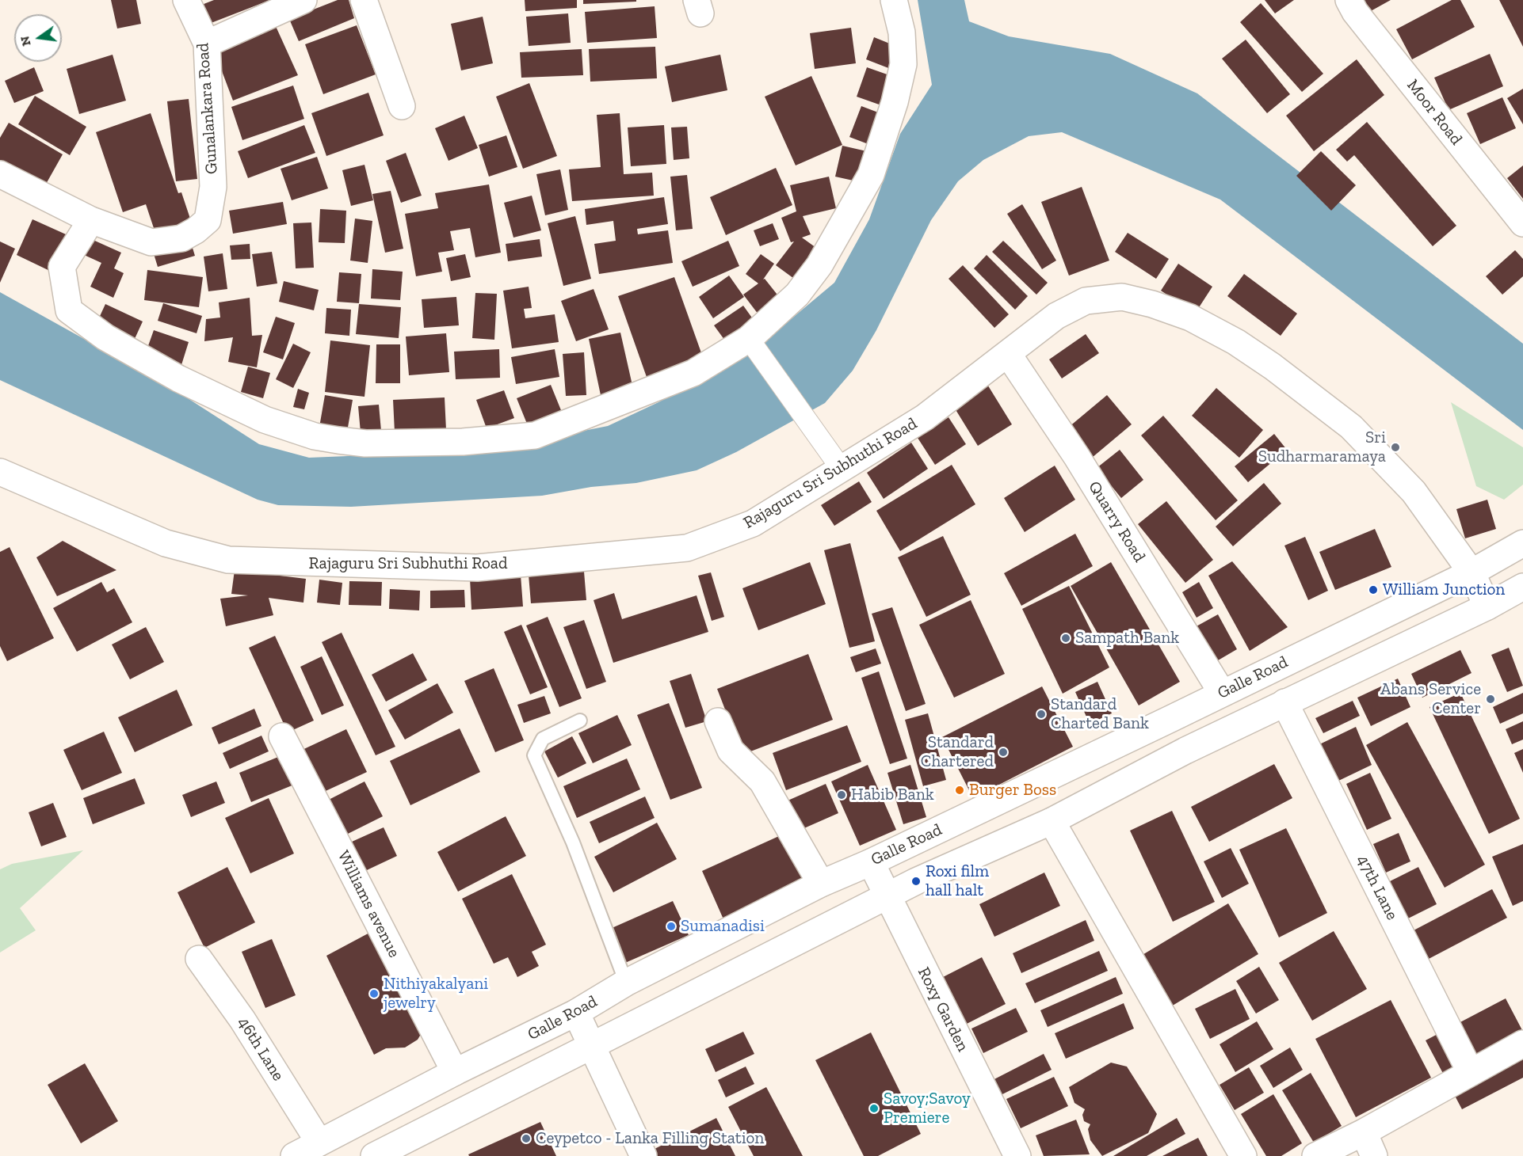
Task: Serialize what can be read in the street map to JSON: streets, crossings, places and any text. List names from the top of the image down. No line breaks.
{"streets":{"main road":["Gunalankara Road","Moor Road","Rajaguru Sri Subhuthi Road","Quarry Road","Galle Road","47th Lane","Williams avenue","Roxy Garden","46th Lane"]},"crossings":[["Rajaguru Sri Subhuthi Road","Quarry Road"],["Rajaguru Sri Subhuthi Road","Galle Road"],["Quarry Road","Galle Road"],["Galle Road","Williams avenue"],["Galle Road","Roxy Garden"],["Galle Road","46th Lane"]],"places":["Sri Sudharmaramaya","William Junction","Sampath Bank","Abans Service Center","Standard Charted Bank","Standard Chartered","Burger Boss","Habib Bank","Roxi film hall halt","Sumanadisi","Nithiyakalyani jewelry","Savoy;Savoy Premiere","Ceypetco - Lanka Filling Station"],"north":"left"}
